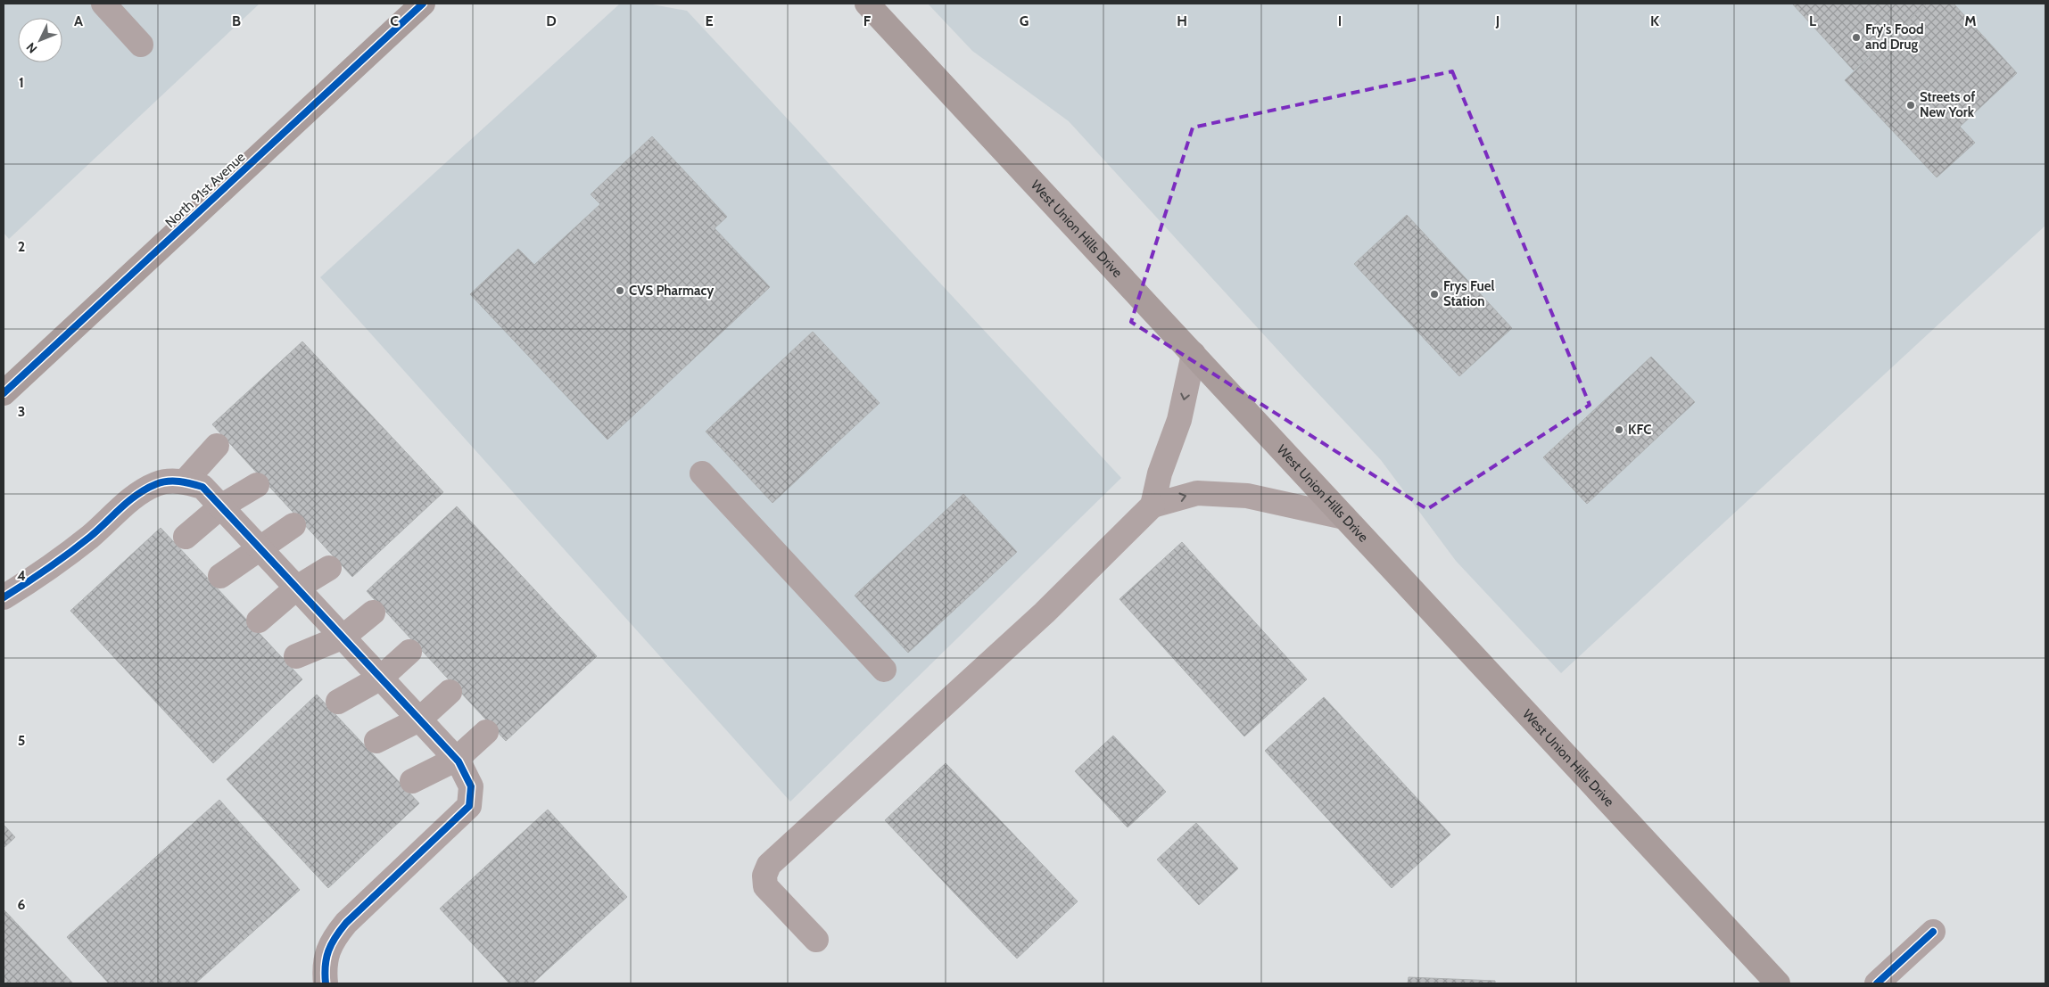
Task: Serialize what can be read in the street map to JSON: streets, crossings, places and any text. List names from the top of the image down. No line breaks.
{"streets":{"main road":["North 91st Avenue","West Union Hills Drive"]},"places":["Fry's Food and Drug","Streets of New York","CVS Pharmacy","Frys Fuel Station","KFC"],"north":"bottom left","grid":{"columns":["A","B","C","D","E","F","G","H","I","J","K","L","M"],"rows":["1","2","3","4","5","6"]}}
